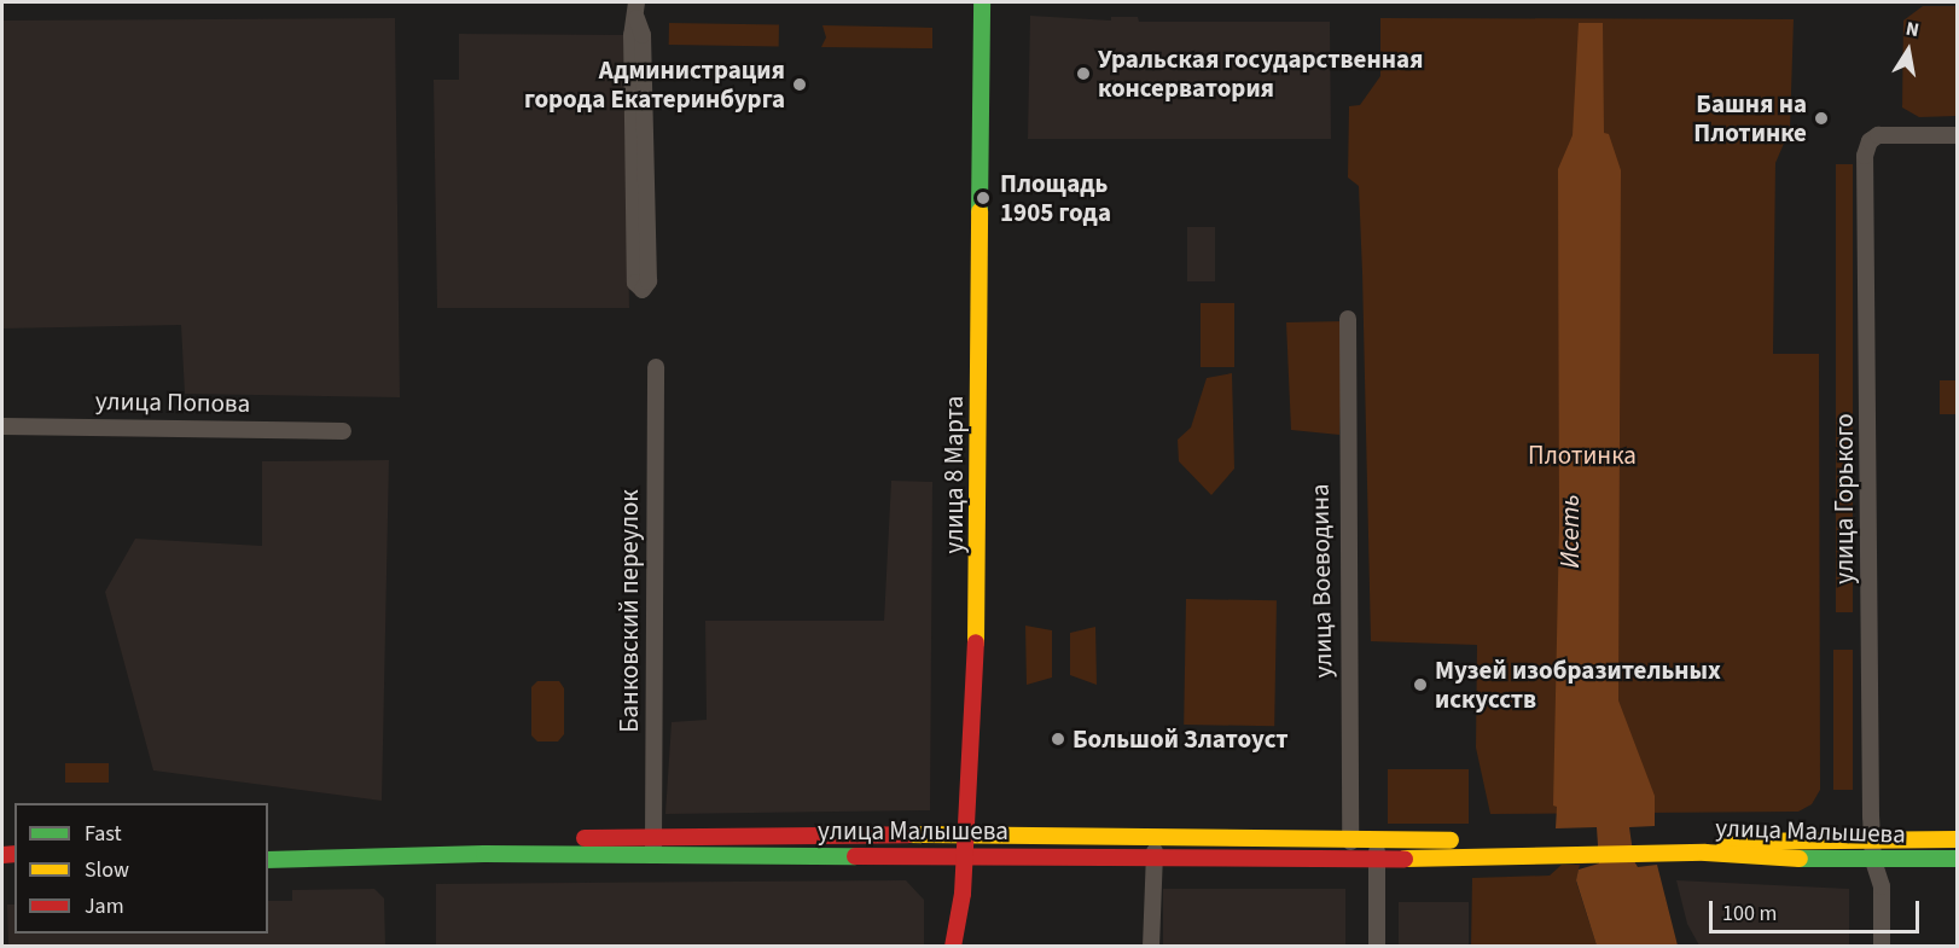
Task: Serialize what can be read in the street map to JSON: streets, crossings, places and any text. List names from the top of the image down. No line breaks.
{"streets":{"main road":["улица 8 Марта","улица Малышева"],"street":["улица Попова","улица Горького","улица Воеводина","Банковский переулок"]},"crossings":[["улица 8 Марта","улица Малышева"],["улица Горького","улица Малышева"],["улица Воеводина","улица Малышева"],["Банковский переулок","улица Малышева"]],"water":["Исеть"],"parks":["Плотинка"],"places":["Уральская государственная консерватория","Администрация города Екатеринбурга","Башня на Плотинке","Площадь 1905 года","Музей изобразительных искусств","Большой Златоуст"],"legend":["Fast","Slow","Jam"],"scale_bar":"100 m","north":"top"}
